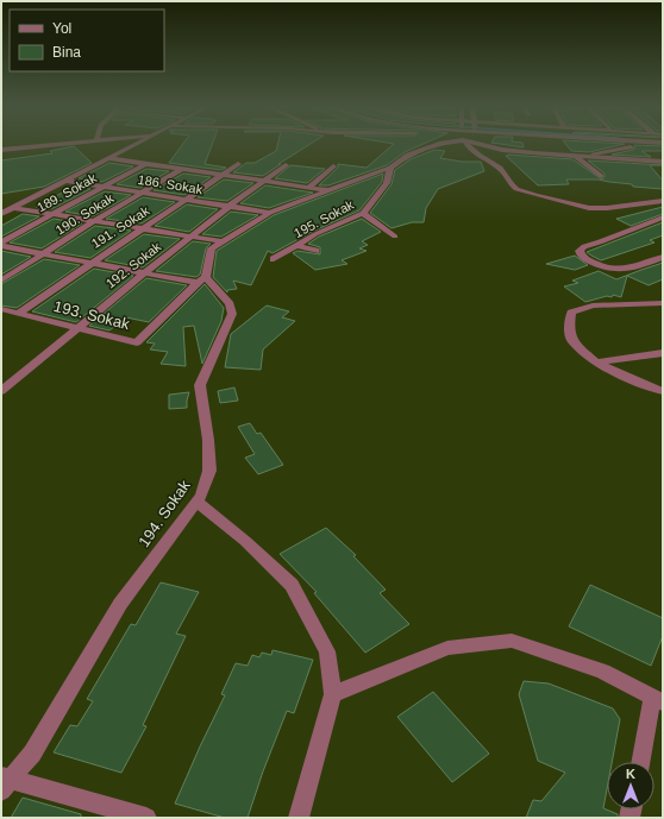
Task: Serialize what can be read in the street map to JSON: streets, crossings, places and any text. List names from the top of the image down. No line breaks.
{"streets":{"street":["186. Sokak","189. Sokak","190. Sokak","195. Sokak","191. Sokak","192. Sokak","193. Sokak","194. Sokak"]},"crossings":[["186. Sokak","189. Sokak"],["186. Sokak","190. Sokak"],["186. Sokak","191. Sokak"],["186. Sokak","192. Sokak"],["191. Sokak","193. Sokak"],["192. Sokak","193. Sokak"],["193. Sokak","194. Sokak"]],"legend":["Yol","Bina"],"north":"top"}
